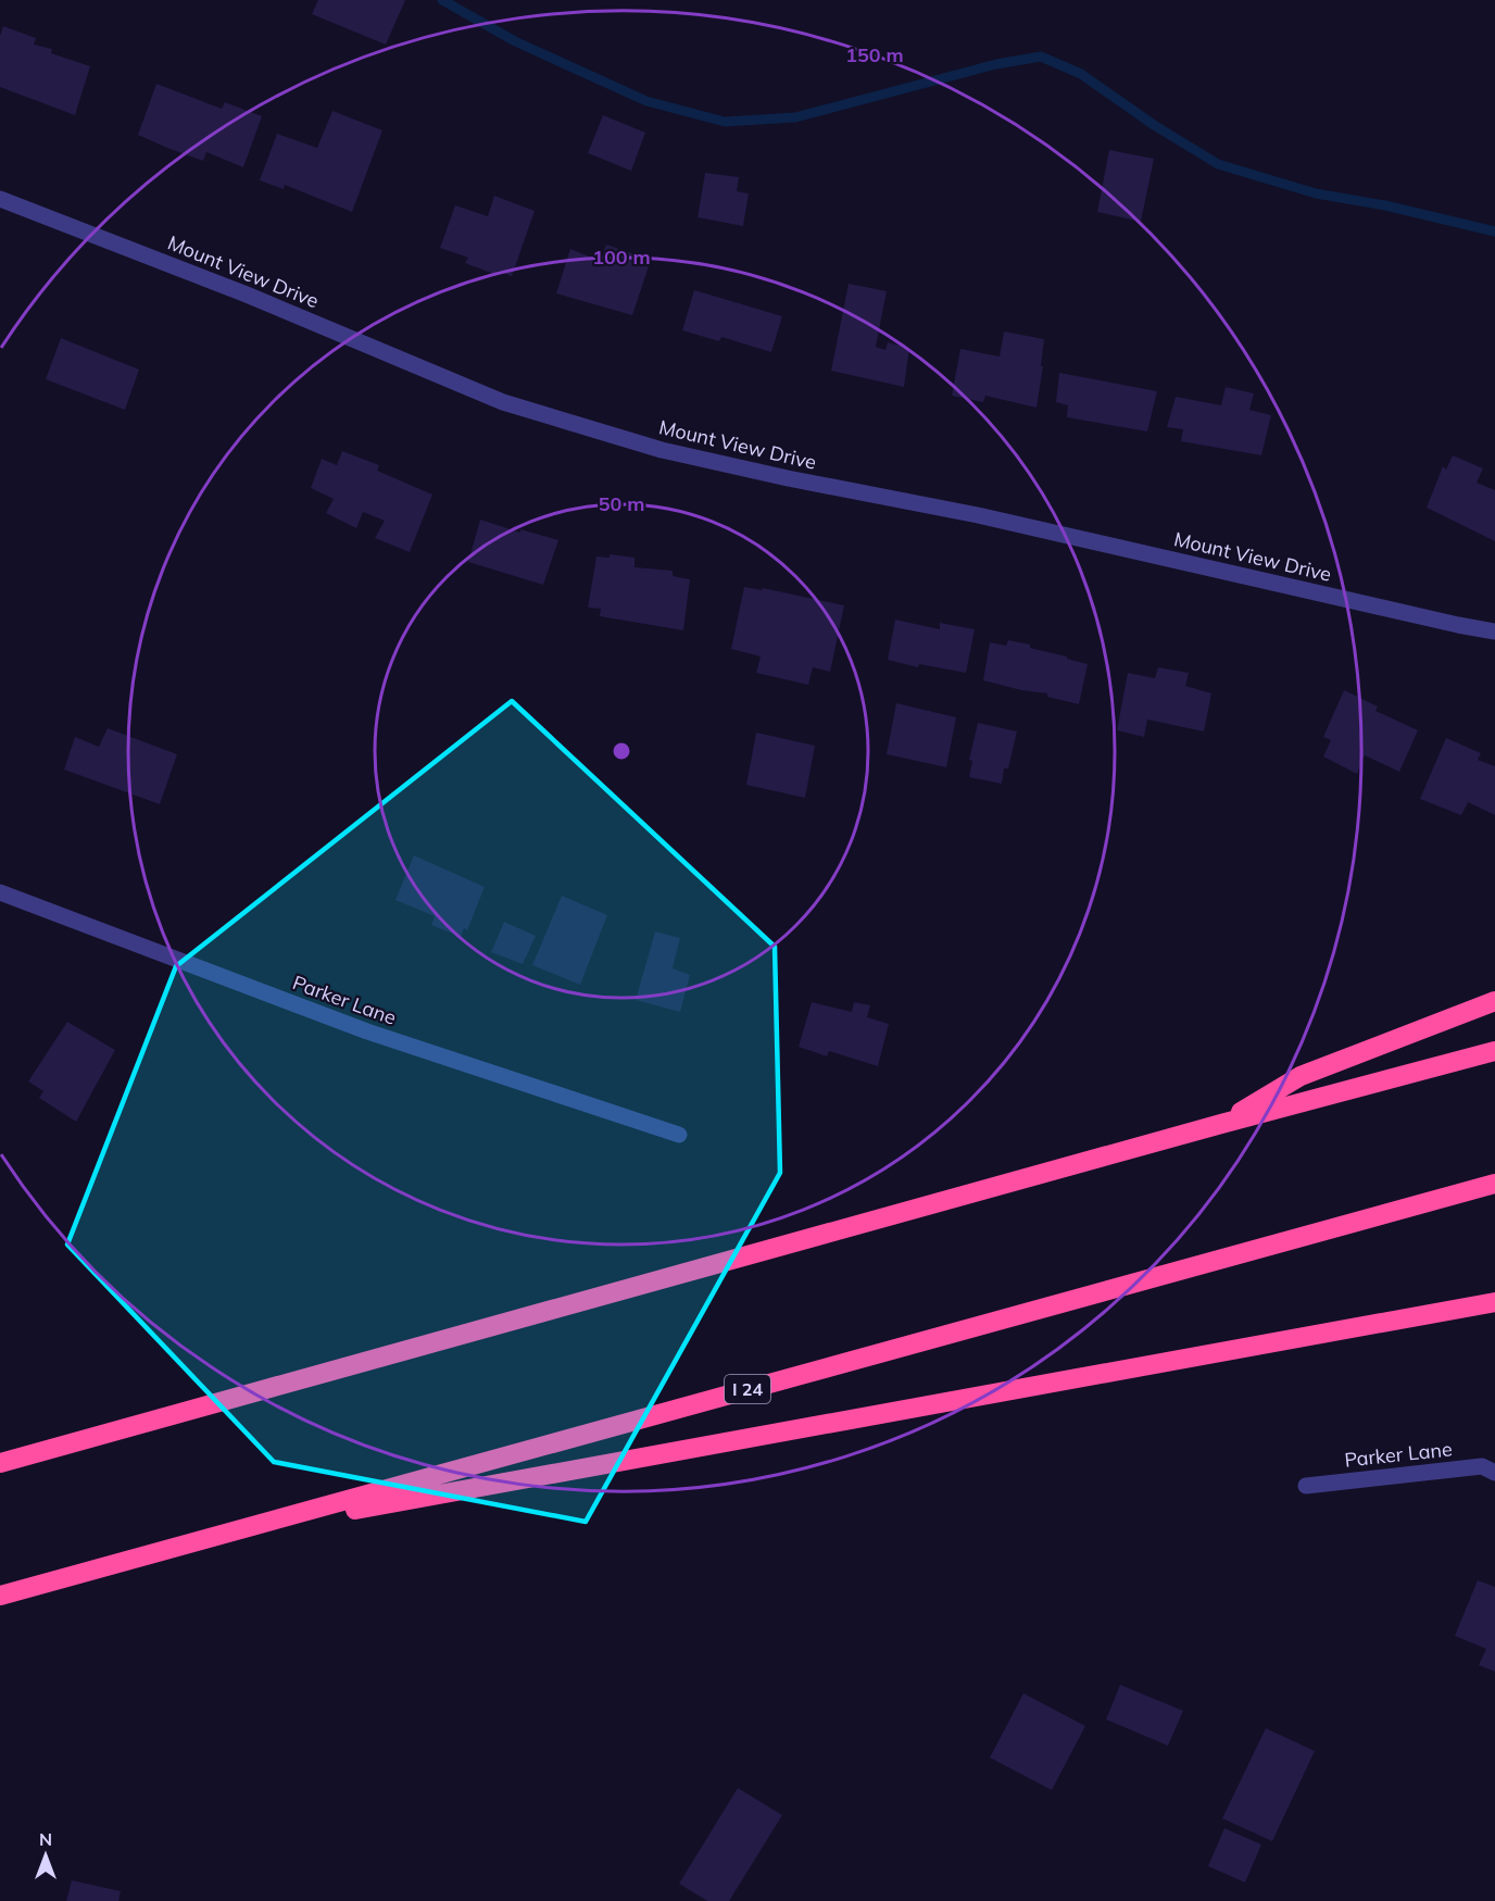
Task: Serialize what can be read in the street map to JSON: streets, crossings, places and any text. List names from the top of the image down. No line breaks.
{"streets":{"highway":["I 24"],"street":["Mount View Drive","Parker Lane"]},"north":"top","rings":["150 m","100 m","50 m"]}
